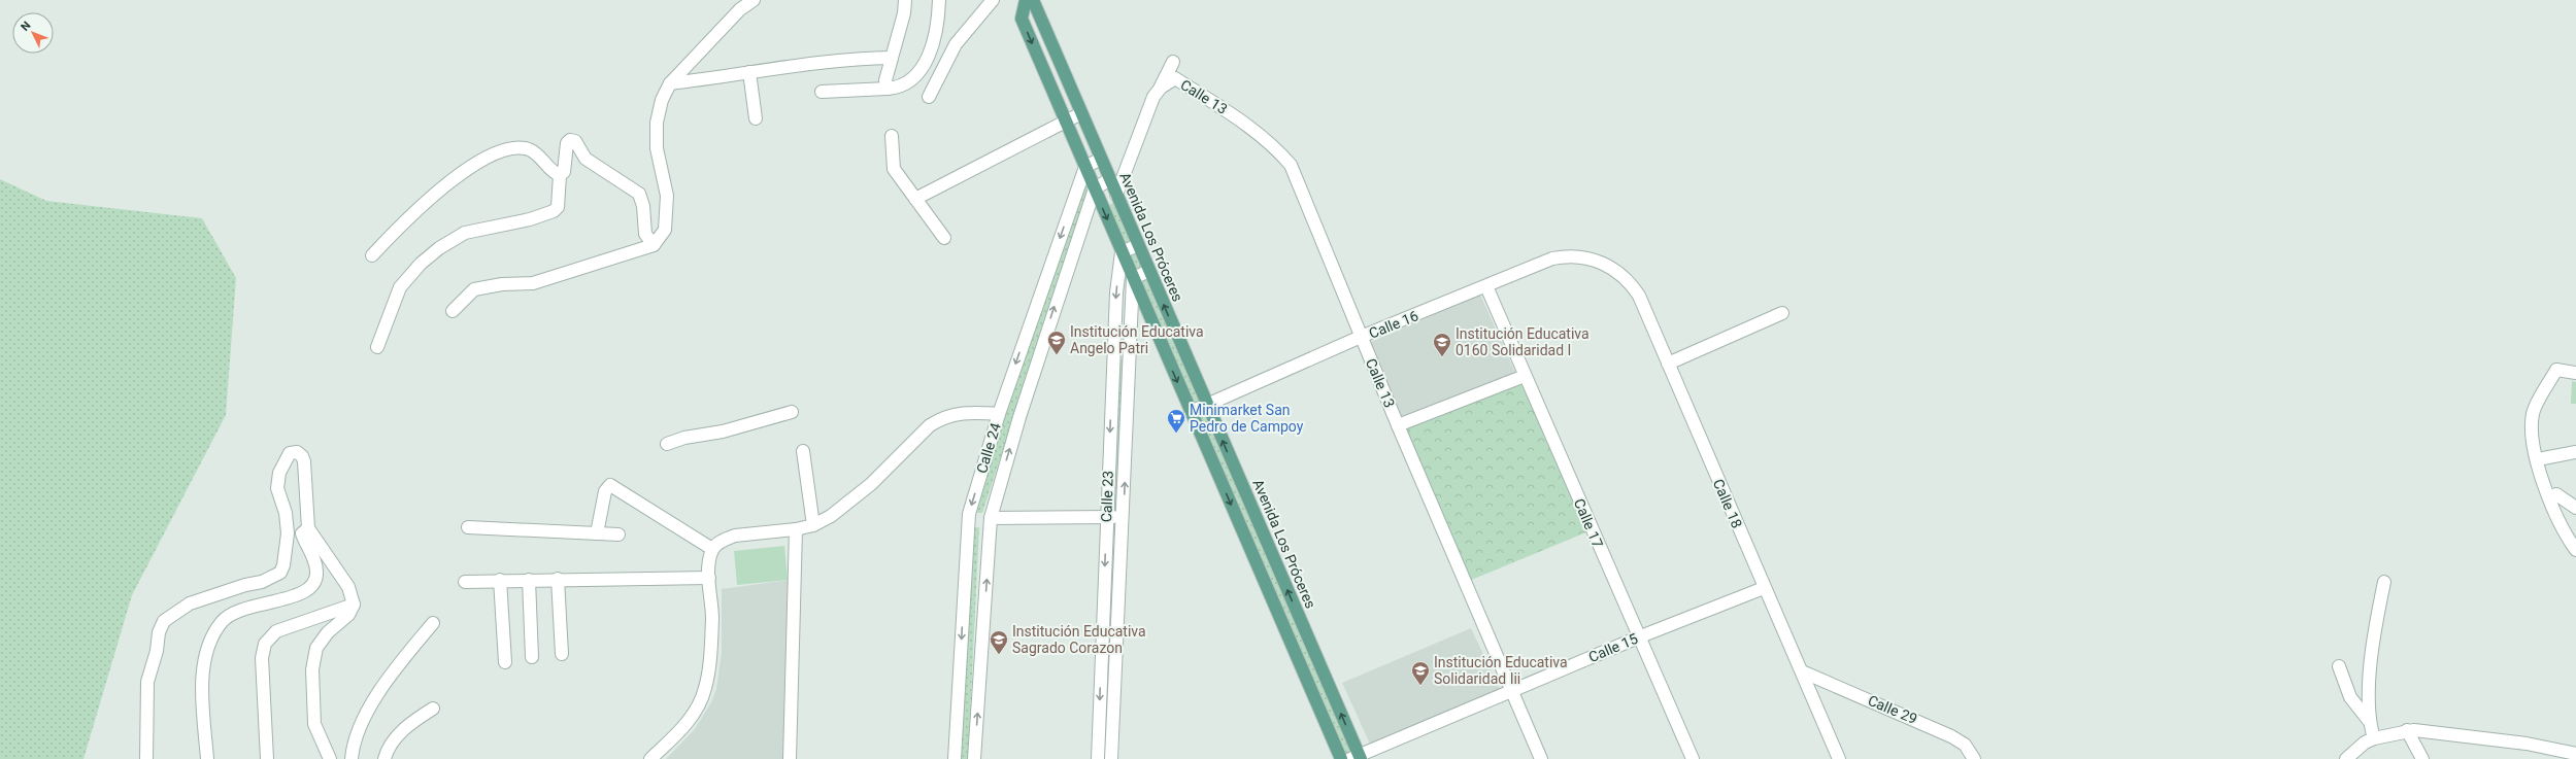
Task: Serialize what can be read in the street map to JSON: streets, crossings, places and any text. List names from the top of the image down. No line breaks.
{"streets":{"main road":["Avenida Los Próceres"],"street":["Calle 13","Calle 16","Calle 24","Calle 23","Calle 18","Calle 17","Calle 15","Calle 29"]},"crossings":[["Calle 13","Calle 16"],["Calle 13","Calle 15"],["Avenida Los Próceres","Calle 16"],["Avenida Los Próceres","Calle 15"],["Calle 16","Calle 18"],["Calle 16","Calle 17"],["Calle 18","Calle 15"],["Calle 18","Calle 29"],["Calle 17","Calle 15"]],"places":{"school or university":["Institución Educativa Angelo Patri","Institución Educativa 0160 Solidaridad I","Institución Educativa Sagrado Corazon","Institución Educativa Solidaridad Iii"],"supermarket":["Minimarket San Pedro de Campoy"]},"north":"top left"}
